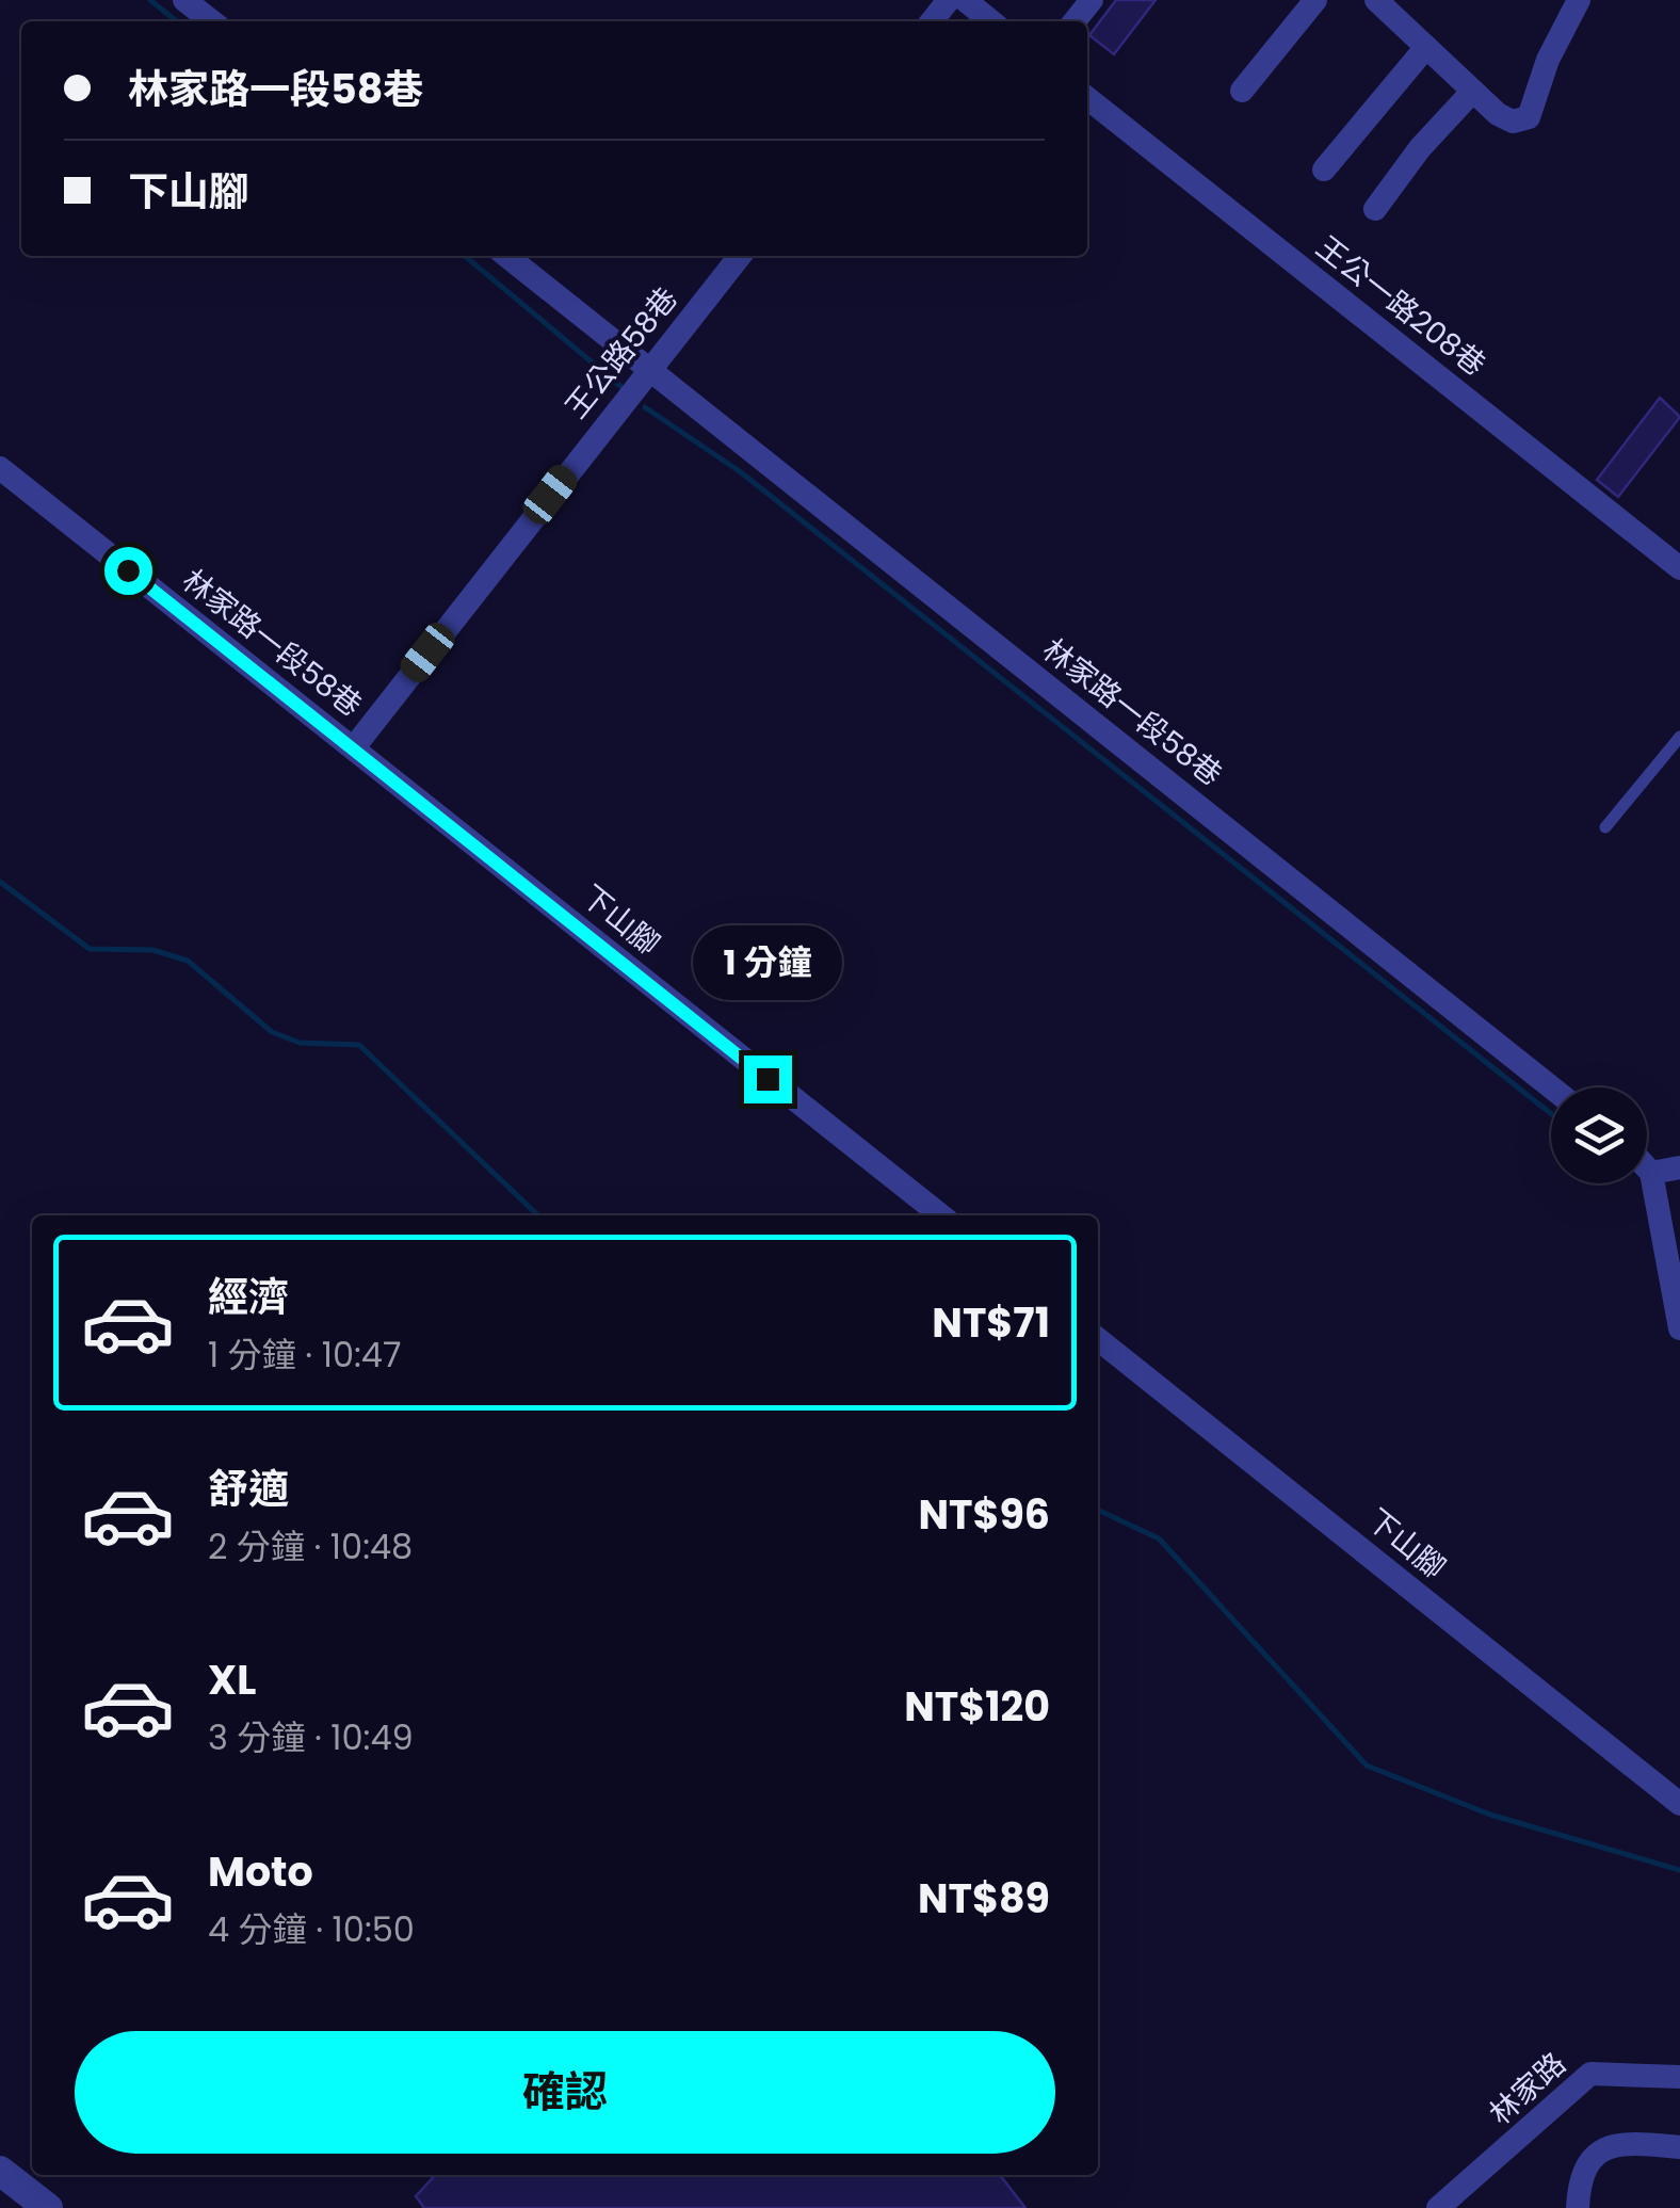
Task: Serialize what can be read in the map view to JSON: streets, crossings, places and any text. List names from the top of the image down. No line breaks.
{"streets":{"street":["王公一路208巷","王公路58巷","林家路一段58巷","下山腳","林家路"]},"crossings":[["王公路58巷","林家路一段58巷"],["王公路58巷","下山腳"],["林家路一段58巷","下山腳"]],"page":{"banner":["林家路一段58巷","下山腳"],"bubble":"1 分鐘","list":[{"name":"經濟","note":"1 分鐘 · 10:47","value":"NT$71"},{"name":"舒適","note":"2 分鐘 · 10:48","value":"NT$96"},{"name":"XL","note":"3 分鐘 · 10:49","value":"NT$120"},{"name":"Moto","note":"4 分鐘 · 10:50","value":"NT$89"}],"buttons":"確認"}}
